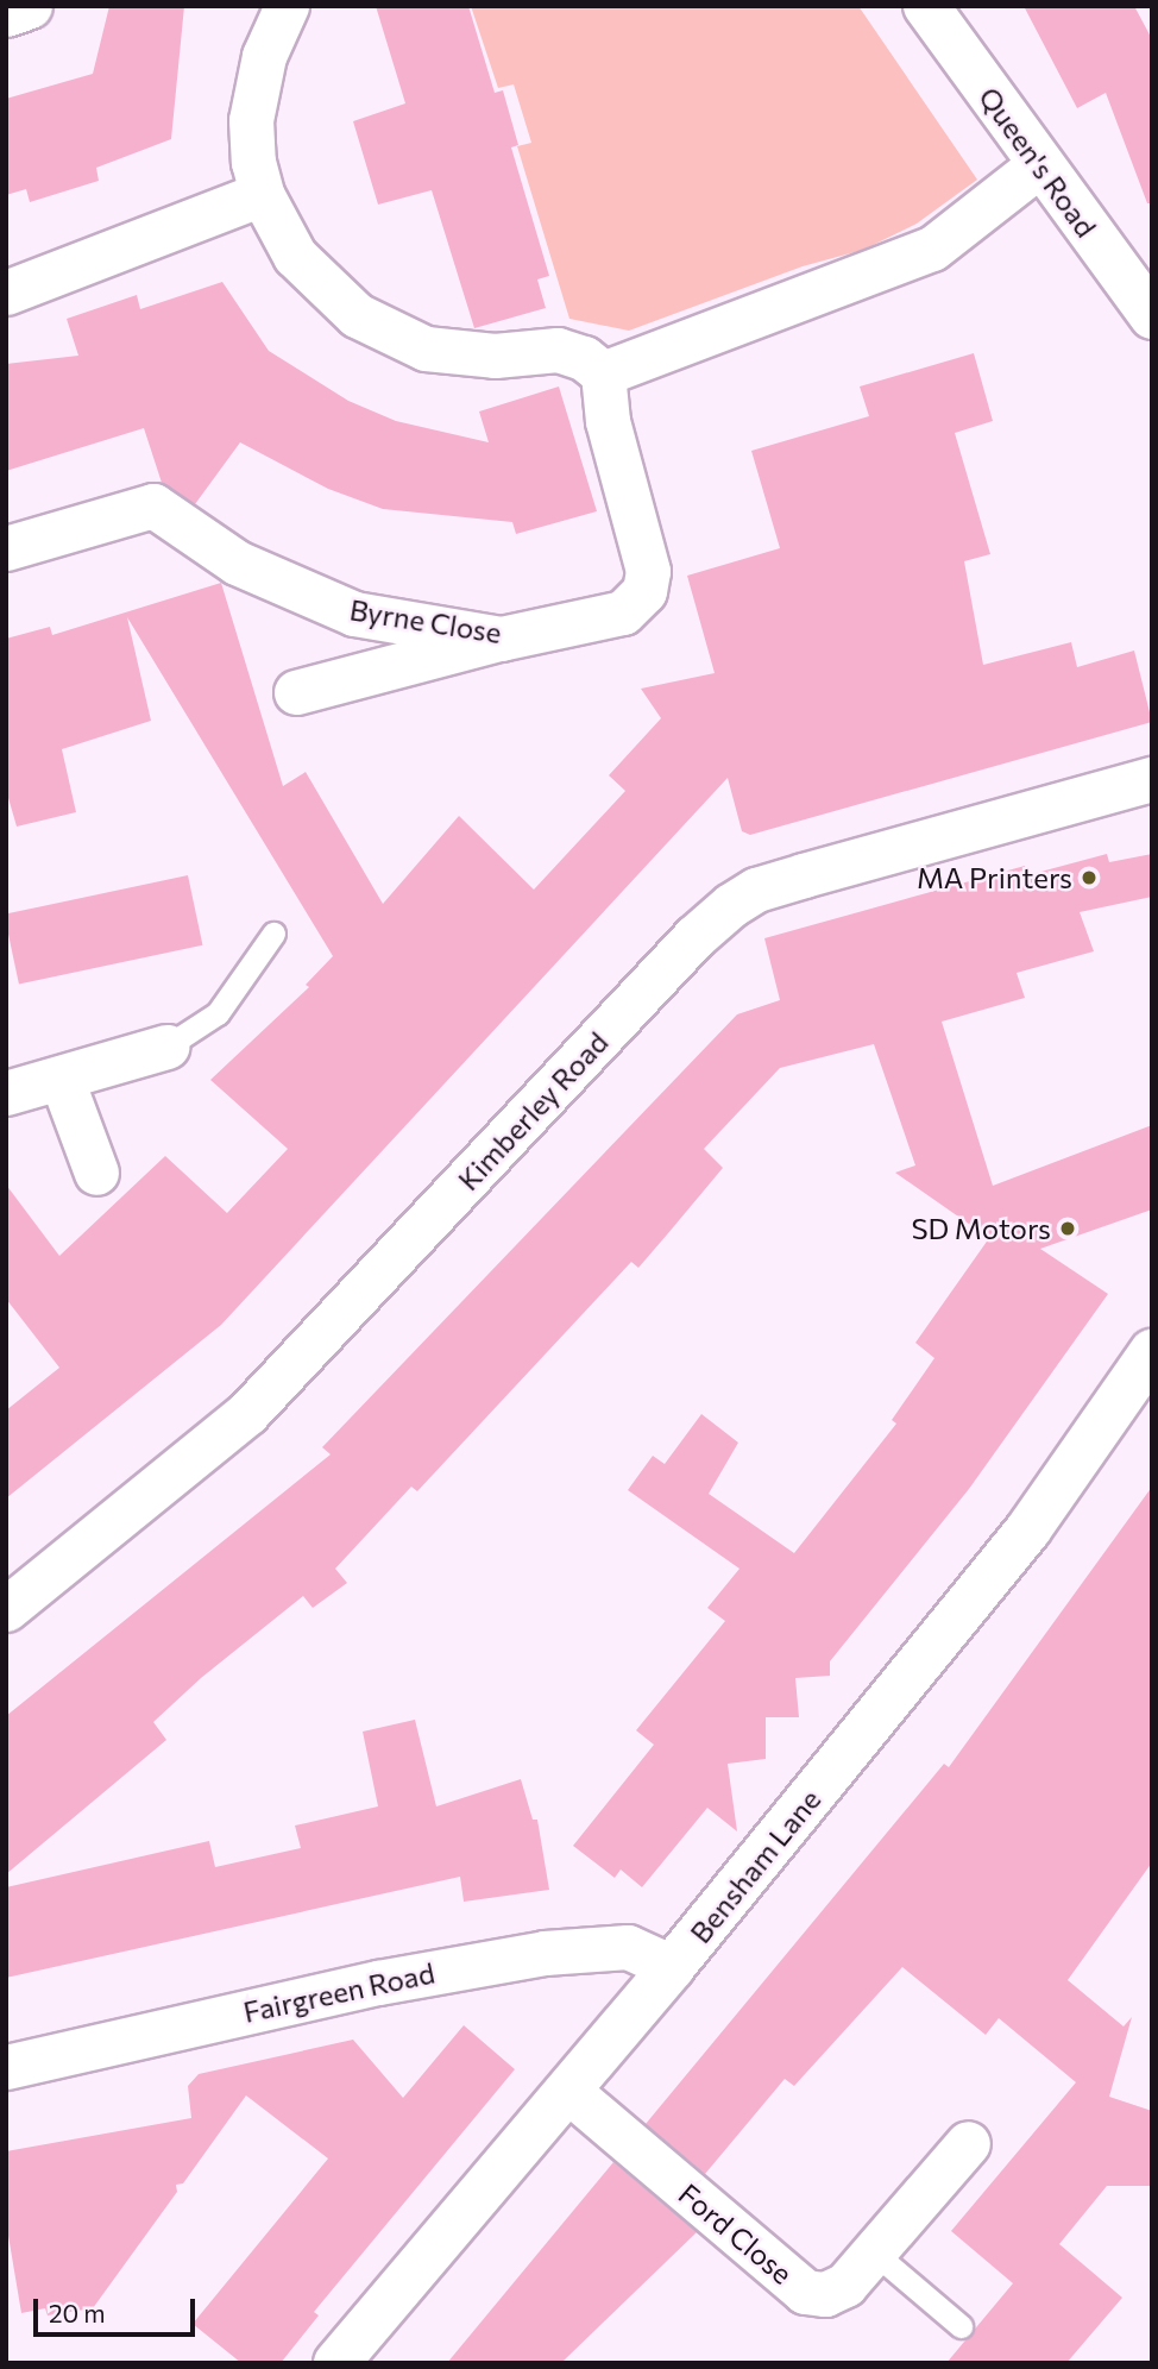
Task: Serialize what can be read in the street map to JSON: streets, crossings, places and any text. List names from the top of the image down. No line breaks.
{"streets":{"street":["Queen's Road","Byrne Close","Kimberley Road","Bensham Lane","Fairgreen Road","Ford Close"]},"crossings":[["Bensham Lane","Fairgreen Road"],["Bensham Lane","Ford Close"]],"places":["MA Printers","SD Motors"],"scale_bar":"20 m"}
